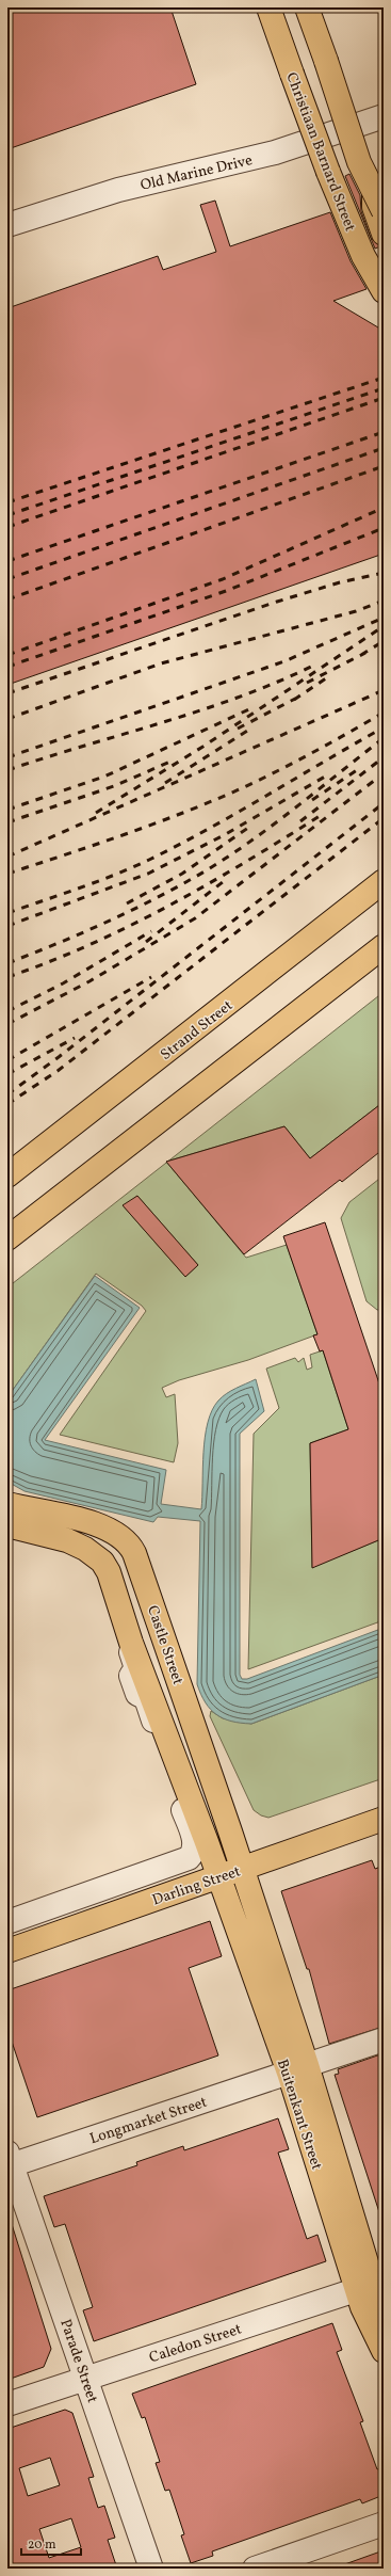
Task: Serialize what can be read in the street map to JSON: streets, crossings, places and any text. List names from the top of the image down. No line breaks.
{"streets":{"main road":["Christiaan Barnard Street","Strand Street","Castle Street","Darling Street","Buitenkant Street"],"street":["Old Marine Drive","Longmarket Street","Caledon Street","Parade Street"]},"crossings":[["Castle Street","Darling Street"],["Castle Street","Buitenkant Street"],["Darling Street","Buitenkant Street"],["Buitenkant Street","Longmarket Street"],["Buitenkant Street","Caledon Street"],["Longmarket Street","Parade Street"],["Caledon Street","Parade Street"]],"scale_bar":"20 m"}
